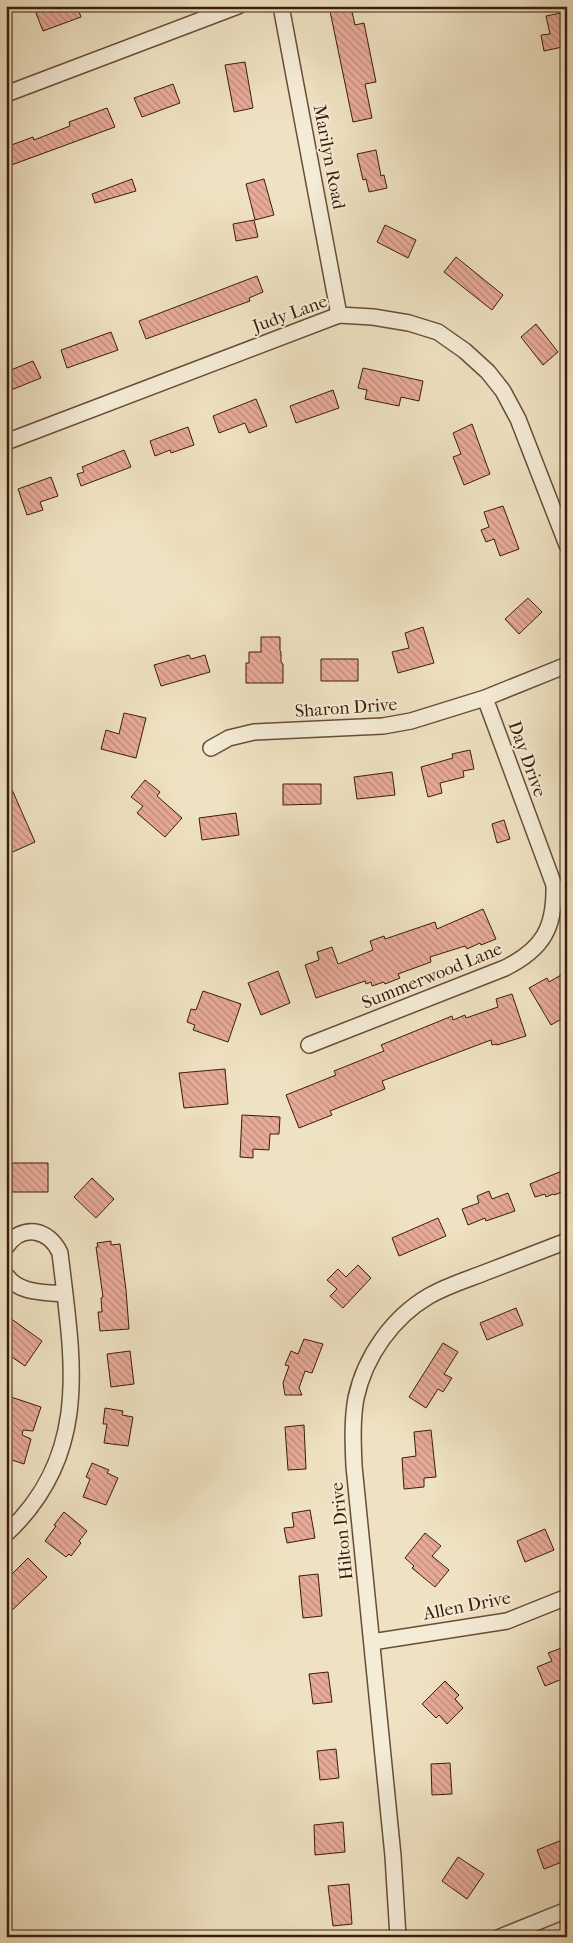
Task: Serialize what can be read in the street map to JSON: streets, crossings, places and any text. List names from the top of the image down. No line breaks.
{"streets":{"street":["Marilyn Road","Judy Lane","Sharon Drive","Day Drive","Summerwood Lane","Hilton Drive","Allen Drive"]},"crossings":[["Marilyn Road","Judy Lane"],["Sharon Drive","Day Drive"],["Day Drive","Summerwood Lane"],["Hilton Drive","Allen Drive"]]}
